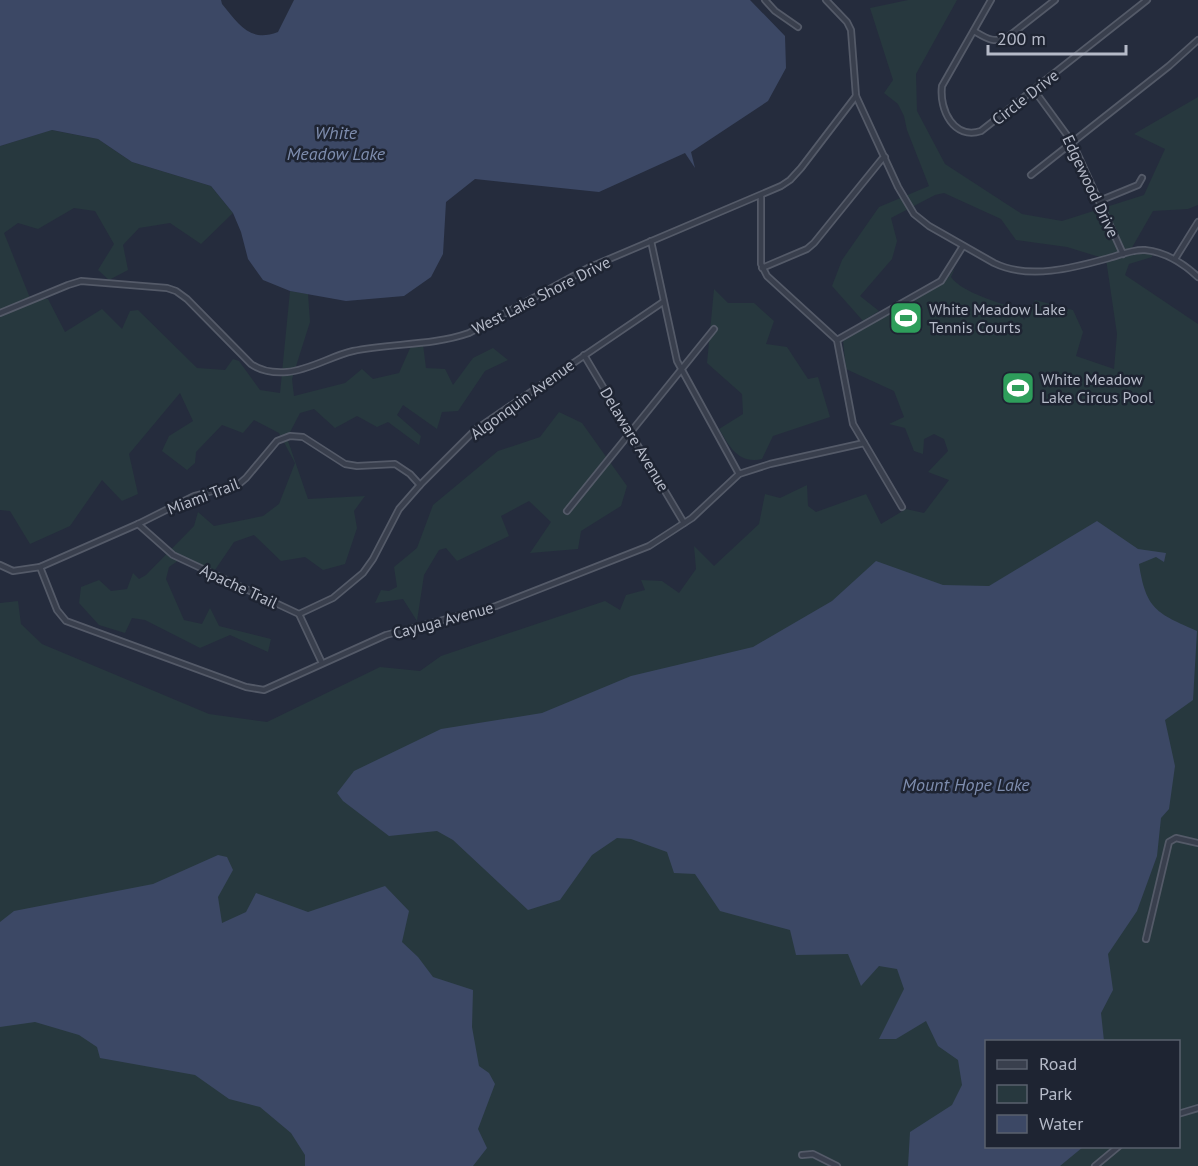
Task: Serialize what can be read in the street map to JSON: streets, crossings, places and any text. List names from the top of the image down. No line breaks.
{"streets":{"street":["Circle Drive","Edgewood Drive","West Lake Shore Drive","Algonquin Avenue","Delaware Avenue","Miami Trail","Apache Trail","Cayuga Avenue"]},"crossings":[["Circle Drive","Edgewood Drive"],["Algonquin Avenue","Delaware Avenue"],["Algonquin Avenue","Miami Trail"],["Algonquin Avenue","Apache Trail"],["Delaware Avenue","Cayuga Avenue"],["Miami Trail","Apache Trail"],["Miami Trail","Cayuga Avenue"],["Apache Trail","Cayuga Avenue"]],"water":["White Meadow Lake","Mount Hope Lake"],"places":{"sports":["White Meadow Lake Tennis Courts","White Meadow Lake Circus Pool"]},"legend":["Road","Park","Water"],"scale_bar":"200 m"}
